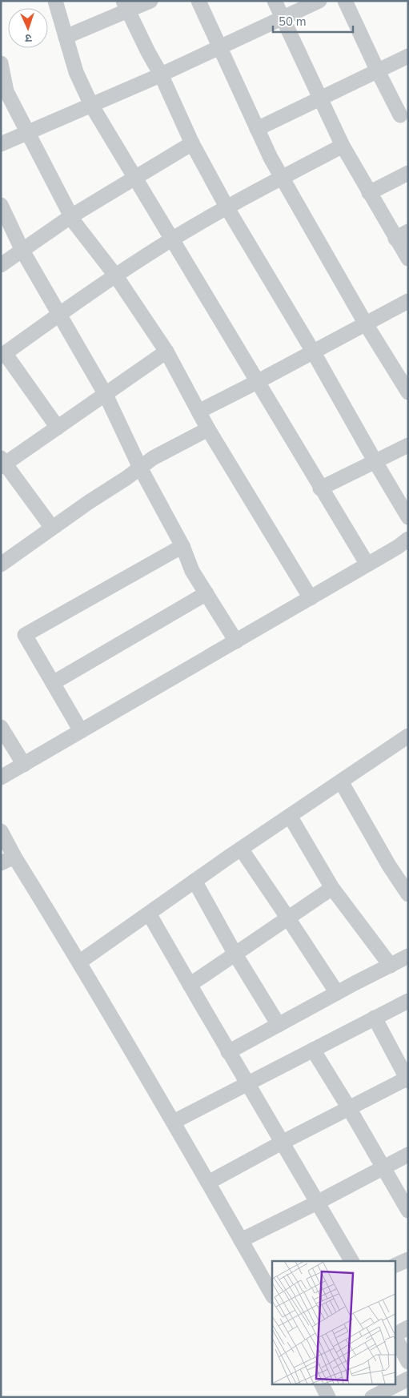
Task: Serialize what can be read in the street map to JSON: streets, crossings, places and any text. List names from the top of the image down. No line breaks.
{"scale_bar":"50 m","north":"bottom"}
